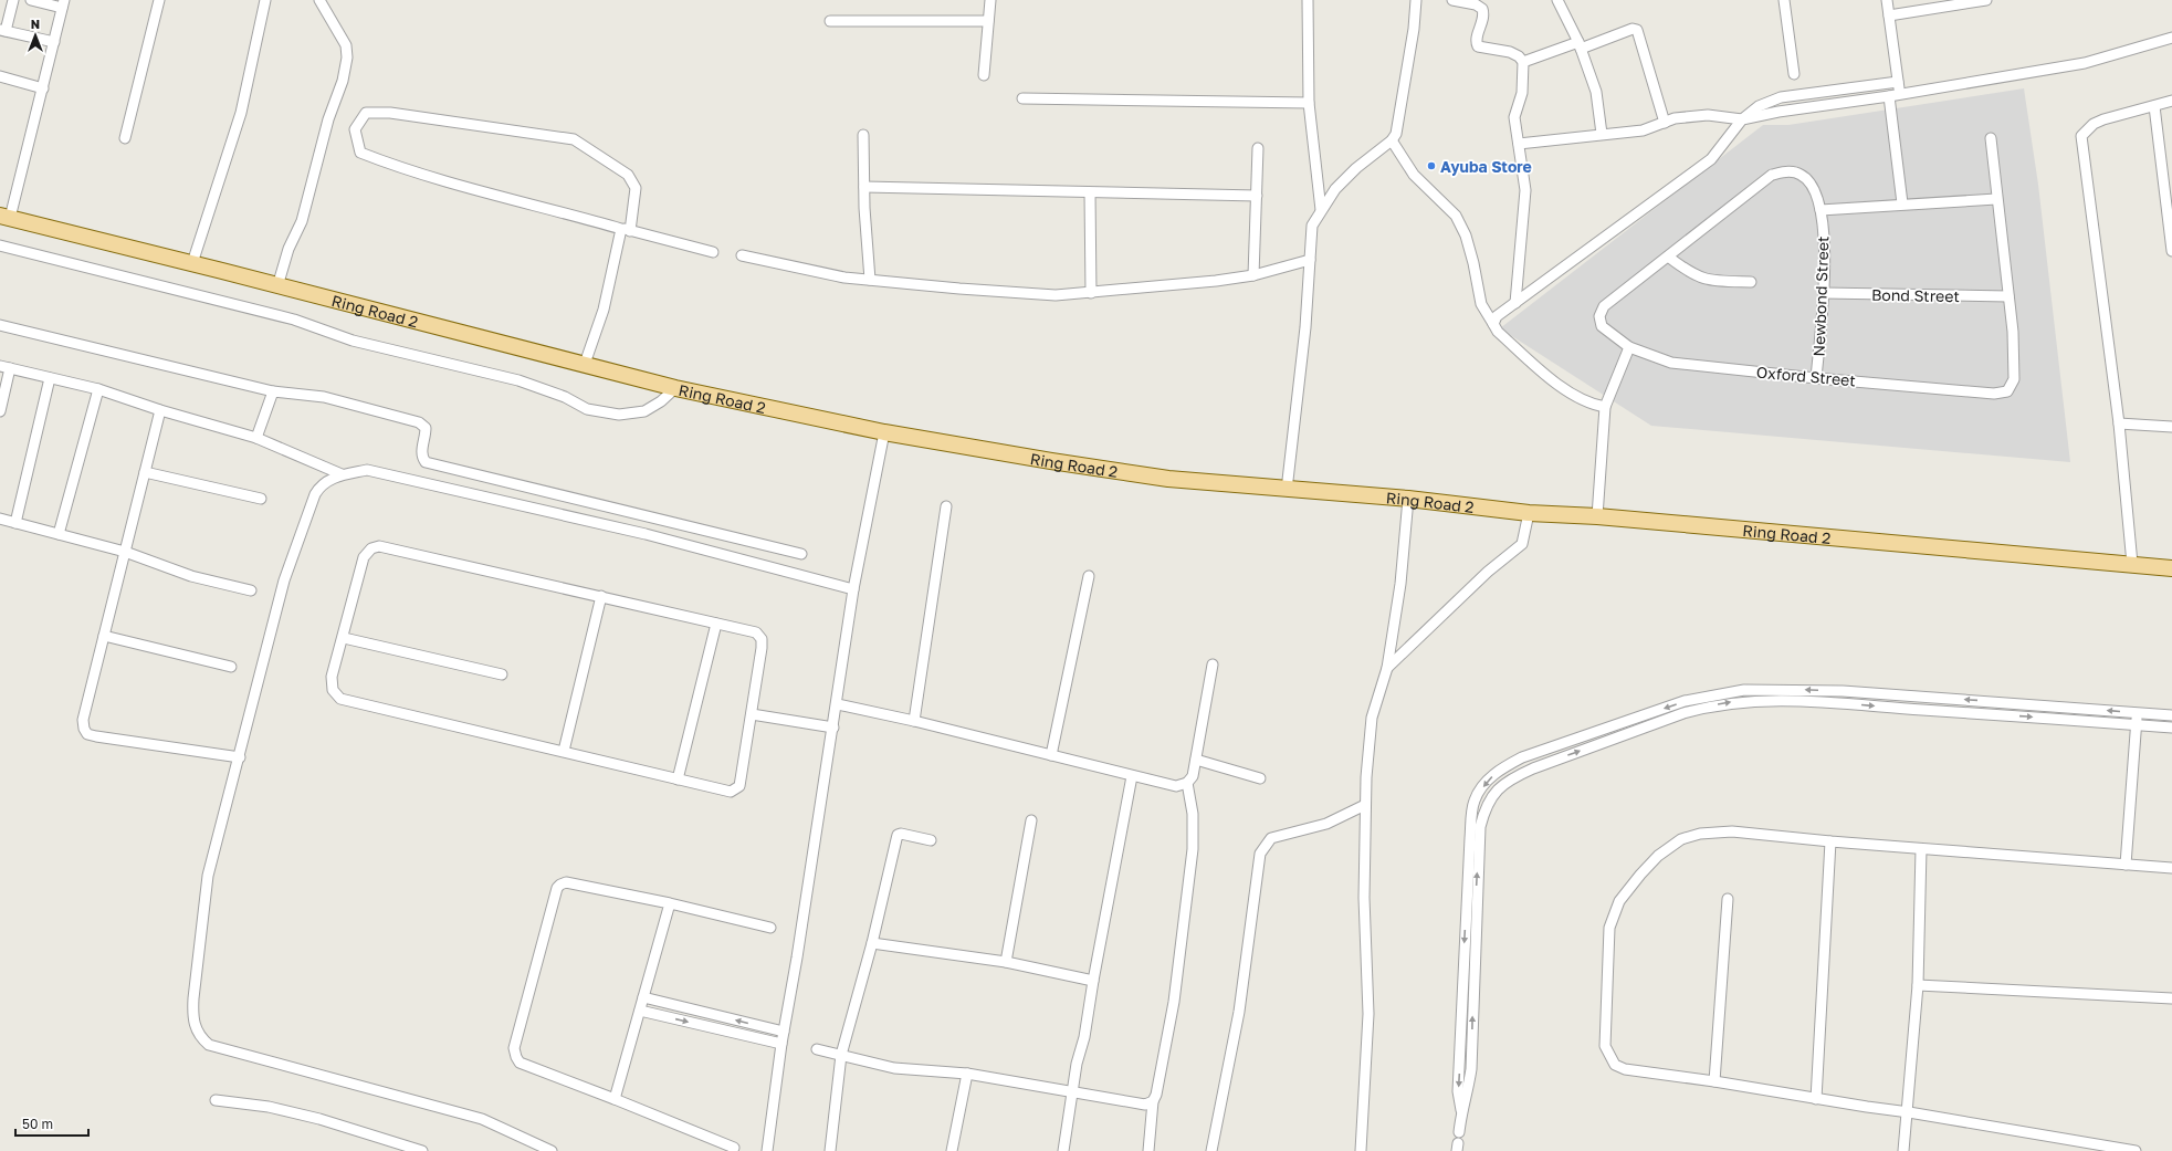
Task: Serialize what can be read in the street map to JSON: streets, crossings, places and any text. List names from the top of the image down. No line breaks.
{"streets":{"main road":["Ring Road 2"],"street":["Bond Street","Newbond Street","Oxford Street"]},"crossings":[["Bond Street","Newbond Street"],["Bond Street","Oxford Street"],["Newbond Street","Oxford Street"]],"places":["Ayuba Store"],"scale_bar":"50 m","north":"top"}
